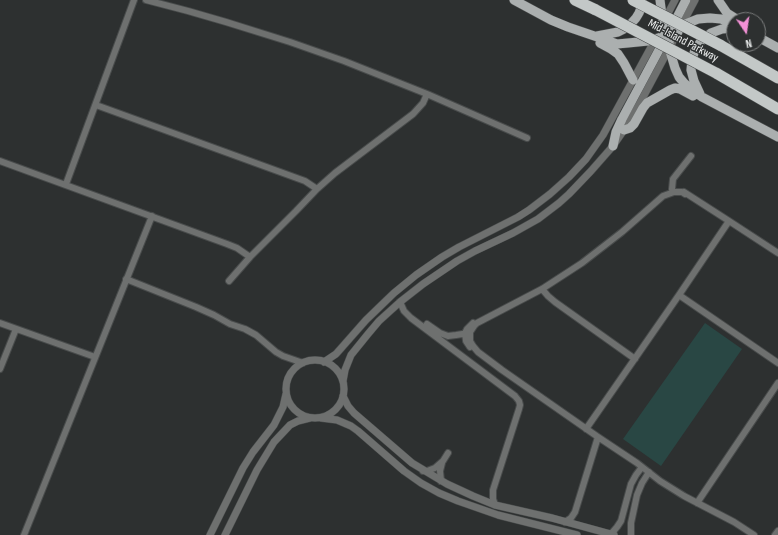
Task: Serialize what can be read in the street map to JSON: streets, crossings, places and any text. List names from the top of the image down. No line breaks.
{"streets":{"highway":["Mid-Island Parkway"]},"north":"bottom"}
